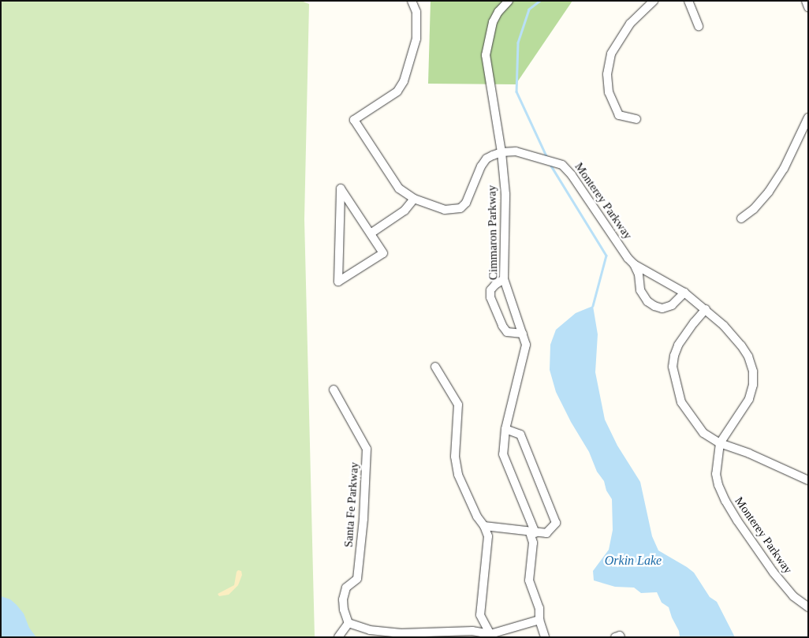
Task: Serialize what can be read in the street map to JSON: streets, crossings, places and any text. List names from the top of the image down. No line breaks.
{"streets":{"street":["Monterey Parkway","Cimmaron Parkway","Santa Fe Parkway"]},"crossings":[["Monterey Parkway","Cimmaron Parkway"]],"water":["Orkin Lake"]}
